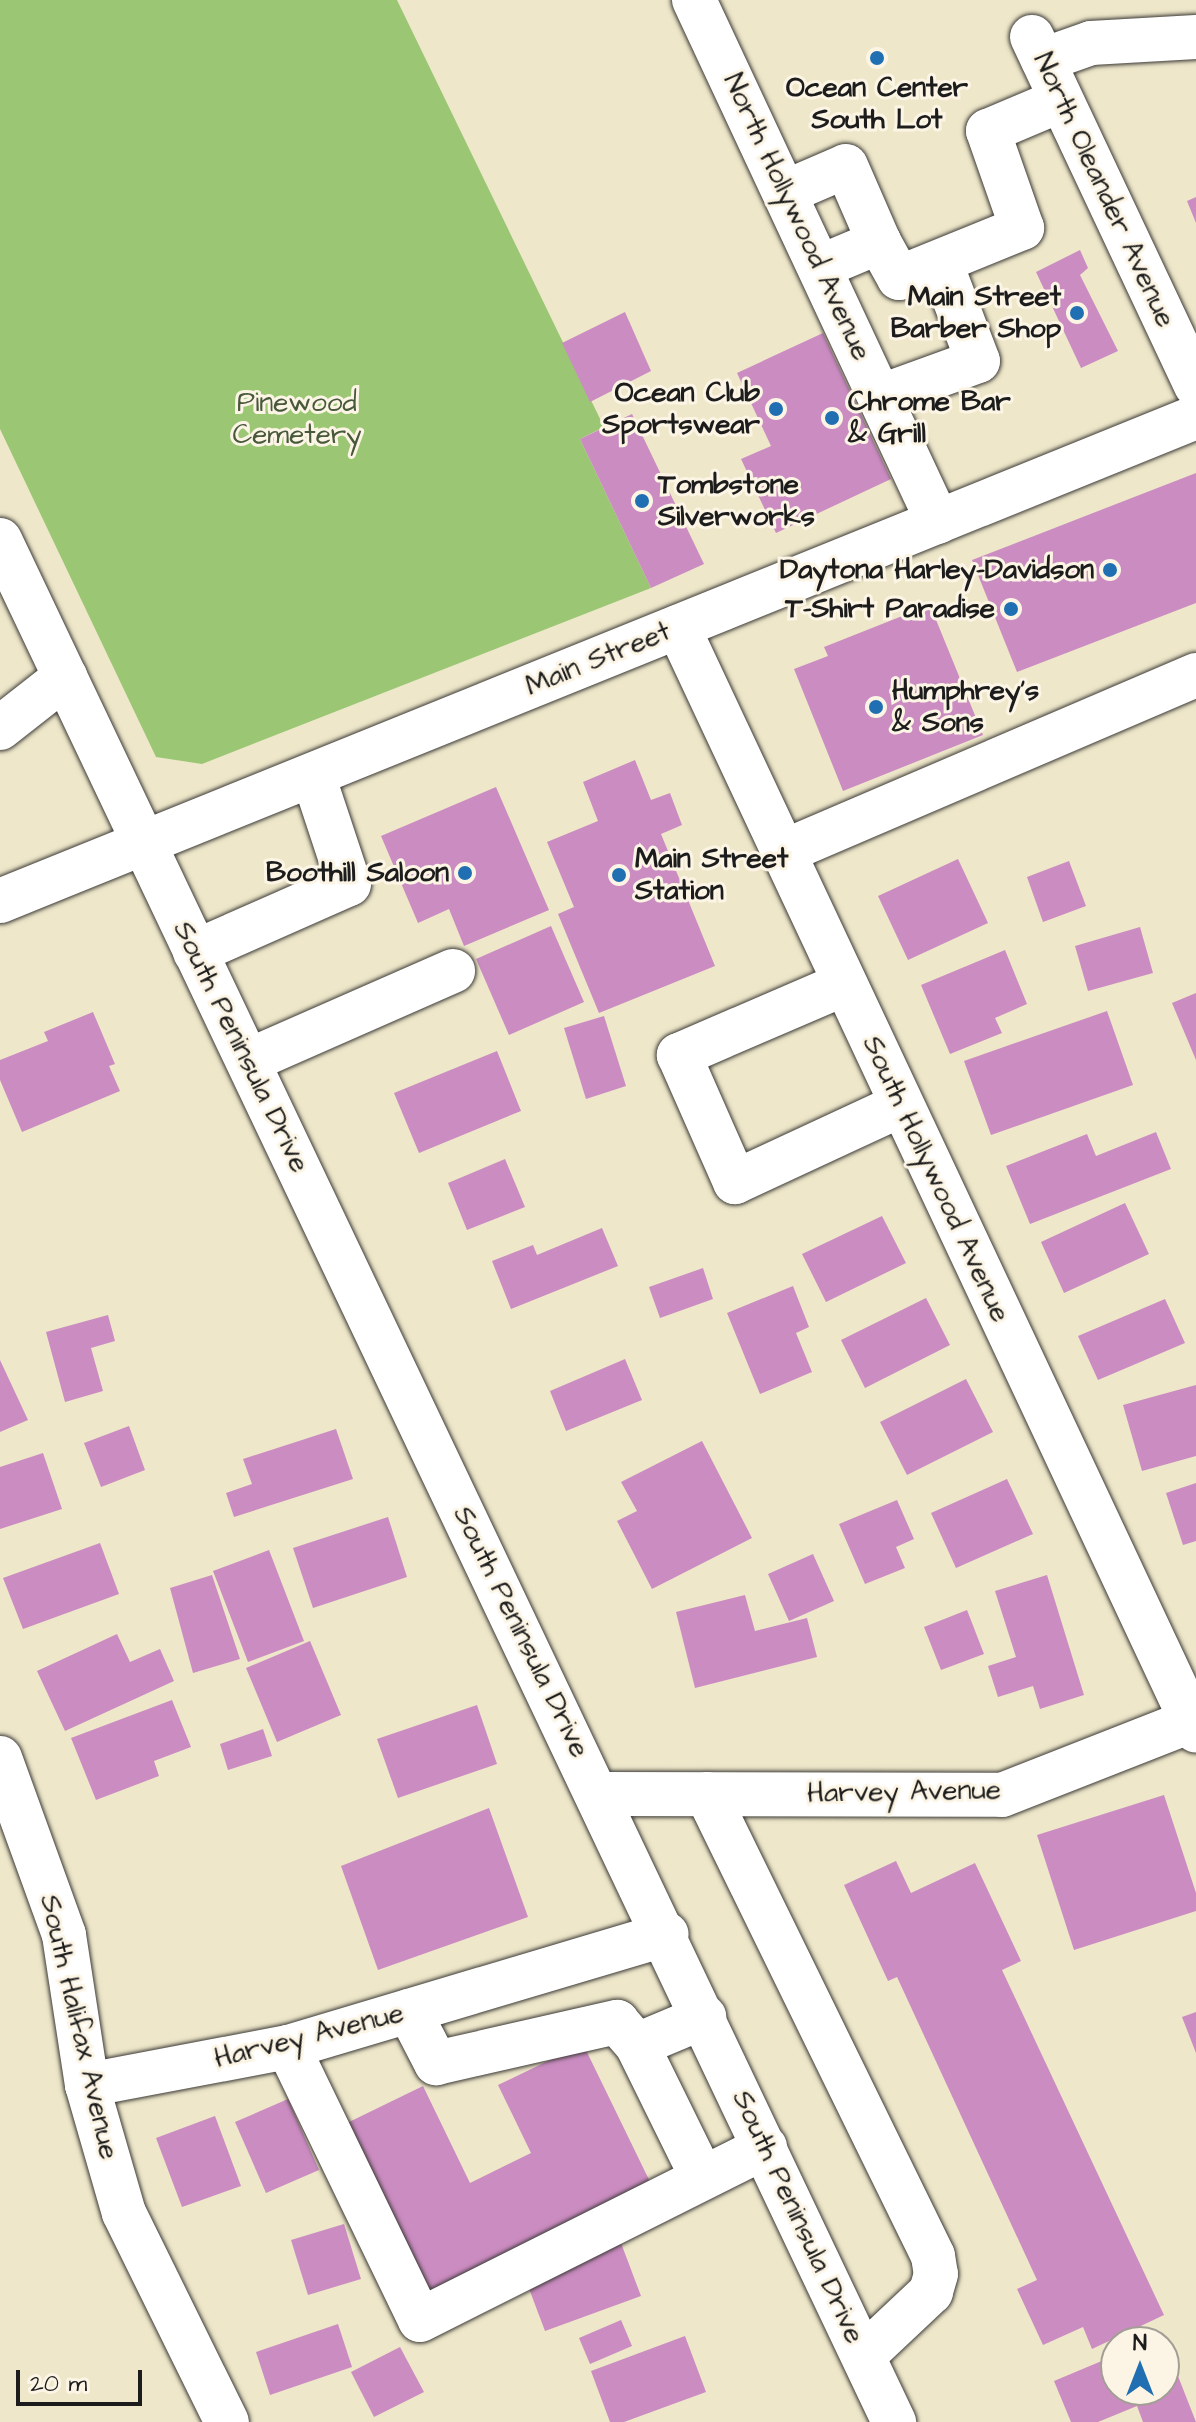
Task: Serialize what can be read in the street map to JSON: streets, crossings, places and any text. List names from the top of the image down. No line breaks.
{"streets":{"street":["North Oleander Avenue","North Hollywood Avenue","Main Street","South Peninsula Drive","South Hollywood Avenue","Harvey Avenue","South Halifax Avenue"]},"crossings":[["North Hollywood Avenue","Main Street"],["Main Street","South Peninsula Drive"],["Main Street","South Hollywood Avenue"],["South Peninsula Drive","Harvey Avenue"],["South Hollywood Avenue","Harvey Avenue"],["Harvey Avenue","South Halifax Avenue"]],"parks":["Pinewood Cemetery"],"places":["Ocean Center South Lot","Main Street Barber Shop","Ocean Club Sportswear","Chrome Bar & Grill","Tombstone Silverworks","Daytona Harley-Davidson","T-Shirt Paradise","Humphrey's & Sons","Boothill Saloon","Main Street Station"],"scale_bar":"20 m","north":"top"}
